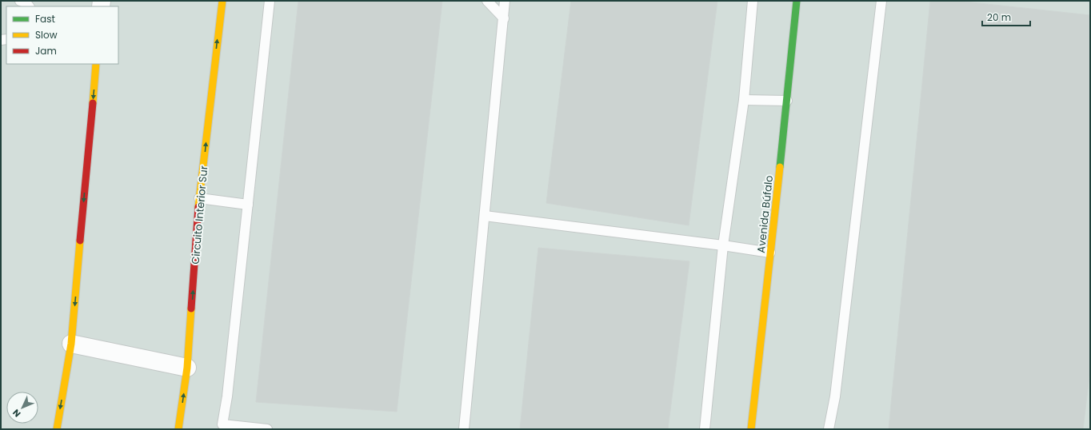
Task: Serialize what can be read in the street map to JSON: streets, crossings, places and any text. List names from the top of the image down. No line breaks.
{"streets":{"street":["Avenida Búfalo","Circuito Interior Sur"]},"one_way":["Circuito Interior Sur"],"legend":["Fast","Slow","Jam"],"scale_bar":"20 m","north":"bottom left"}
